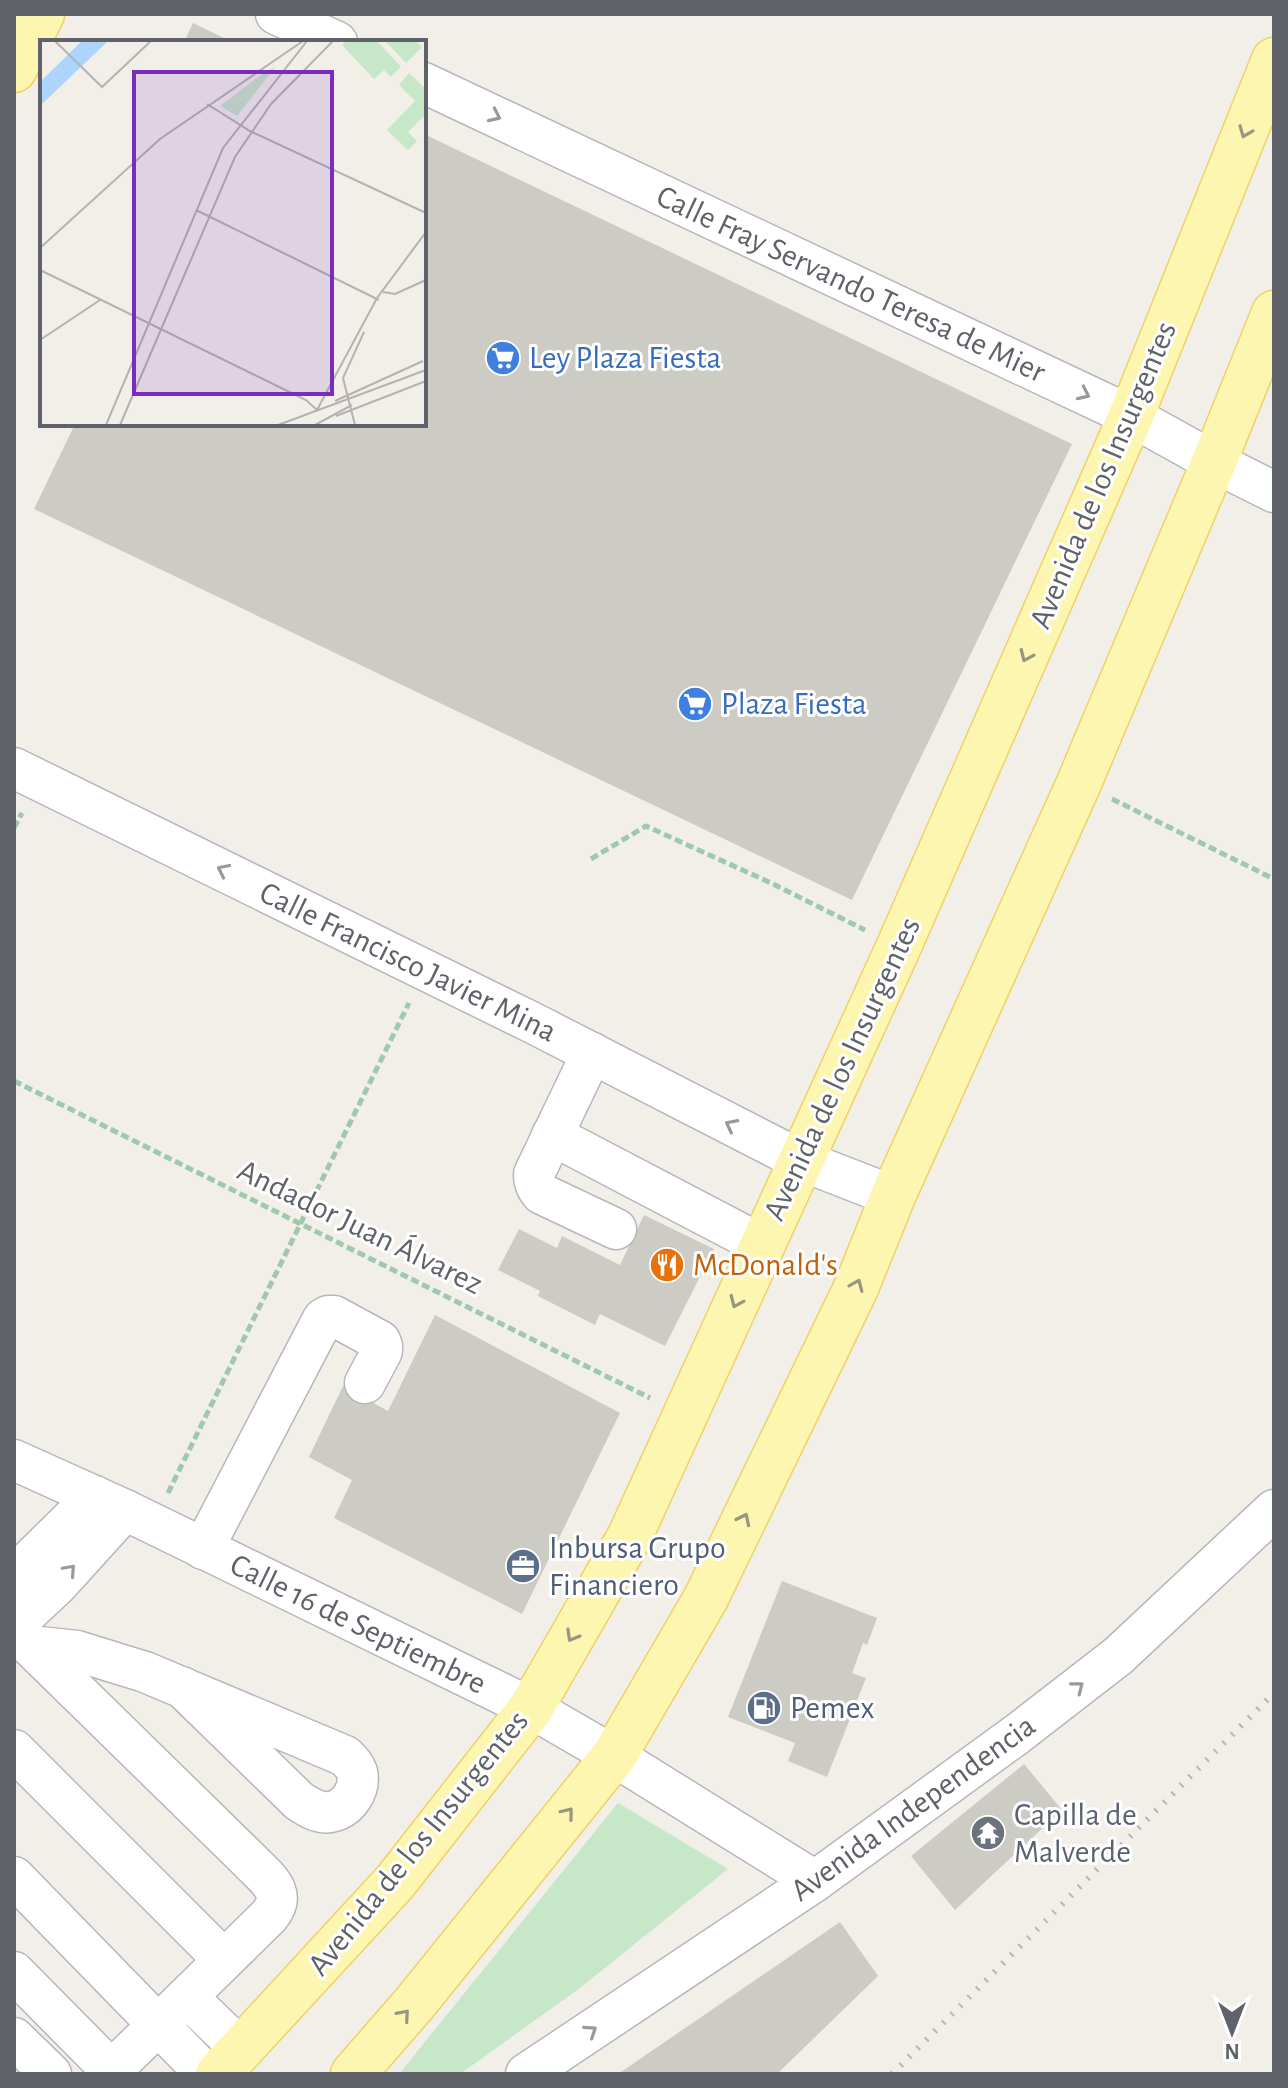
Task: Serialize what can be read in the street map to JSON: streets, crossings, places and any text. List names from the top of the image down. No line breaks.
{"streets":{"main road":["Avenida de los Insurgentes"],"street":["Calle Fray Servando Teresa de Mier","Calle Francisco Javier Mina","Calle 16 de Septiembre","Avenida Independencia"],"path":["Andador Juan Álvarez"]},"crossings":[["Calle Fray Servando Teresa de Mier","Avenida de los Insurgentes"],["Avenida de los Insurgentes","Calle Francisco Javier Mina"],["Avenida de los Insurgentes","Andador Juan Álvarez"],["Avenida de los Insurgentes","Calle 16 de Septiembre"],["Calle 16 de Septiembre","Avenida Independencia"]],"one_way":["Calle Fray Servando Teresa de Mier","Avenida Independencia"],"places":{"supermarket":["Ley Plaza Fiesta","Plaza Fiesta"],"restaurant":["McDonald's"],"office":["Inbursa Grupo Financiero"],"fuel station":["Pemex"],"temple":["Capilla de Malverde"]},"north":"bottom"}
